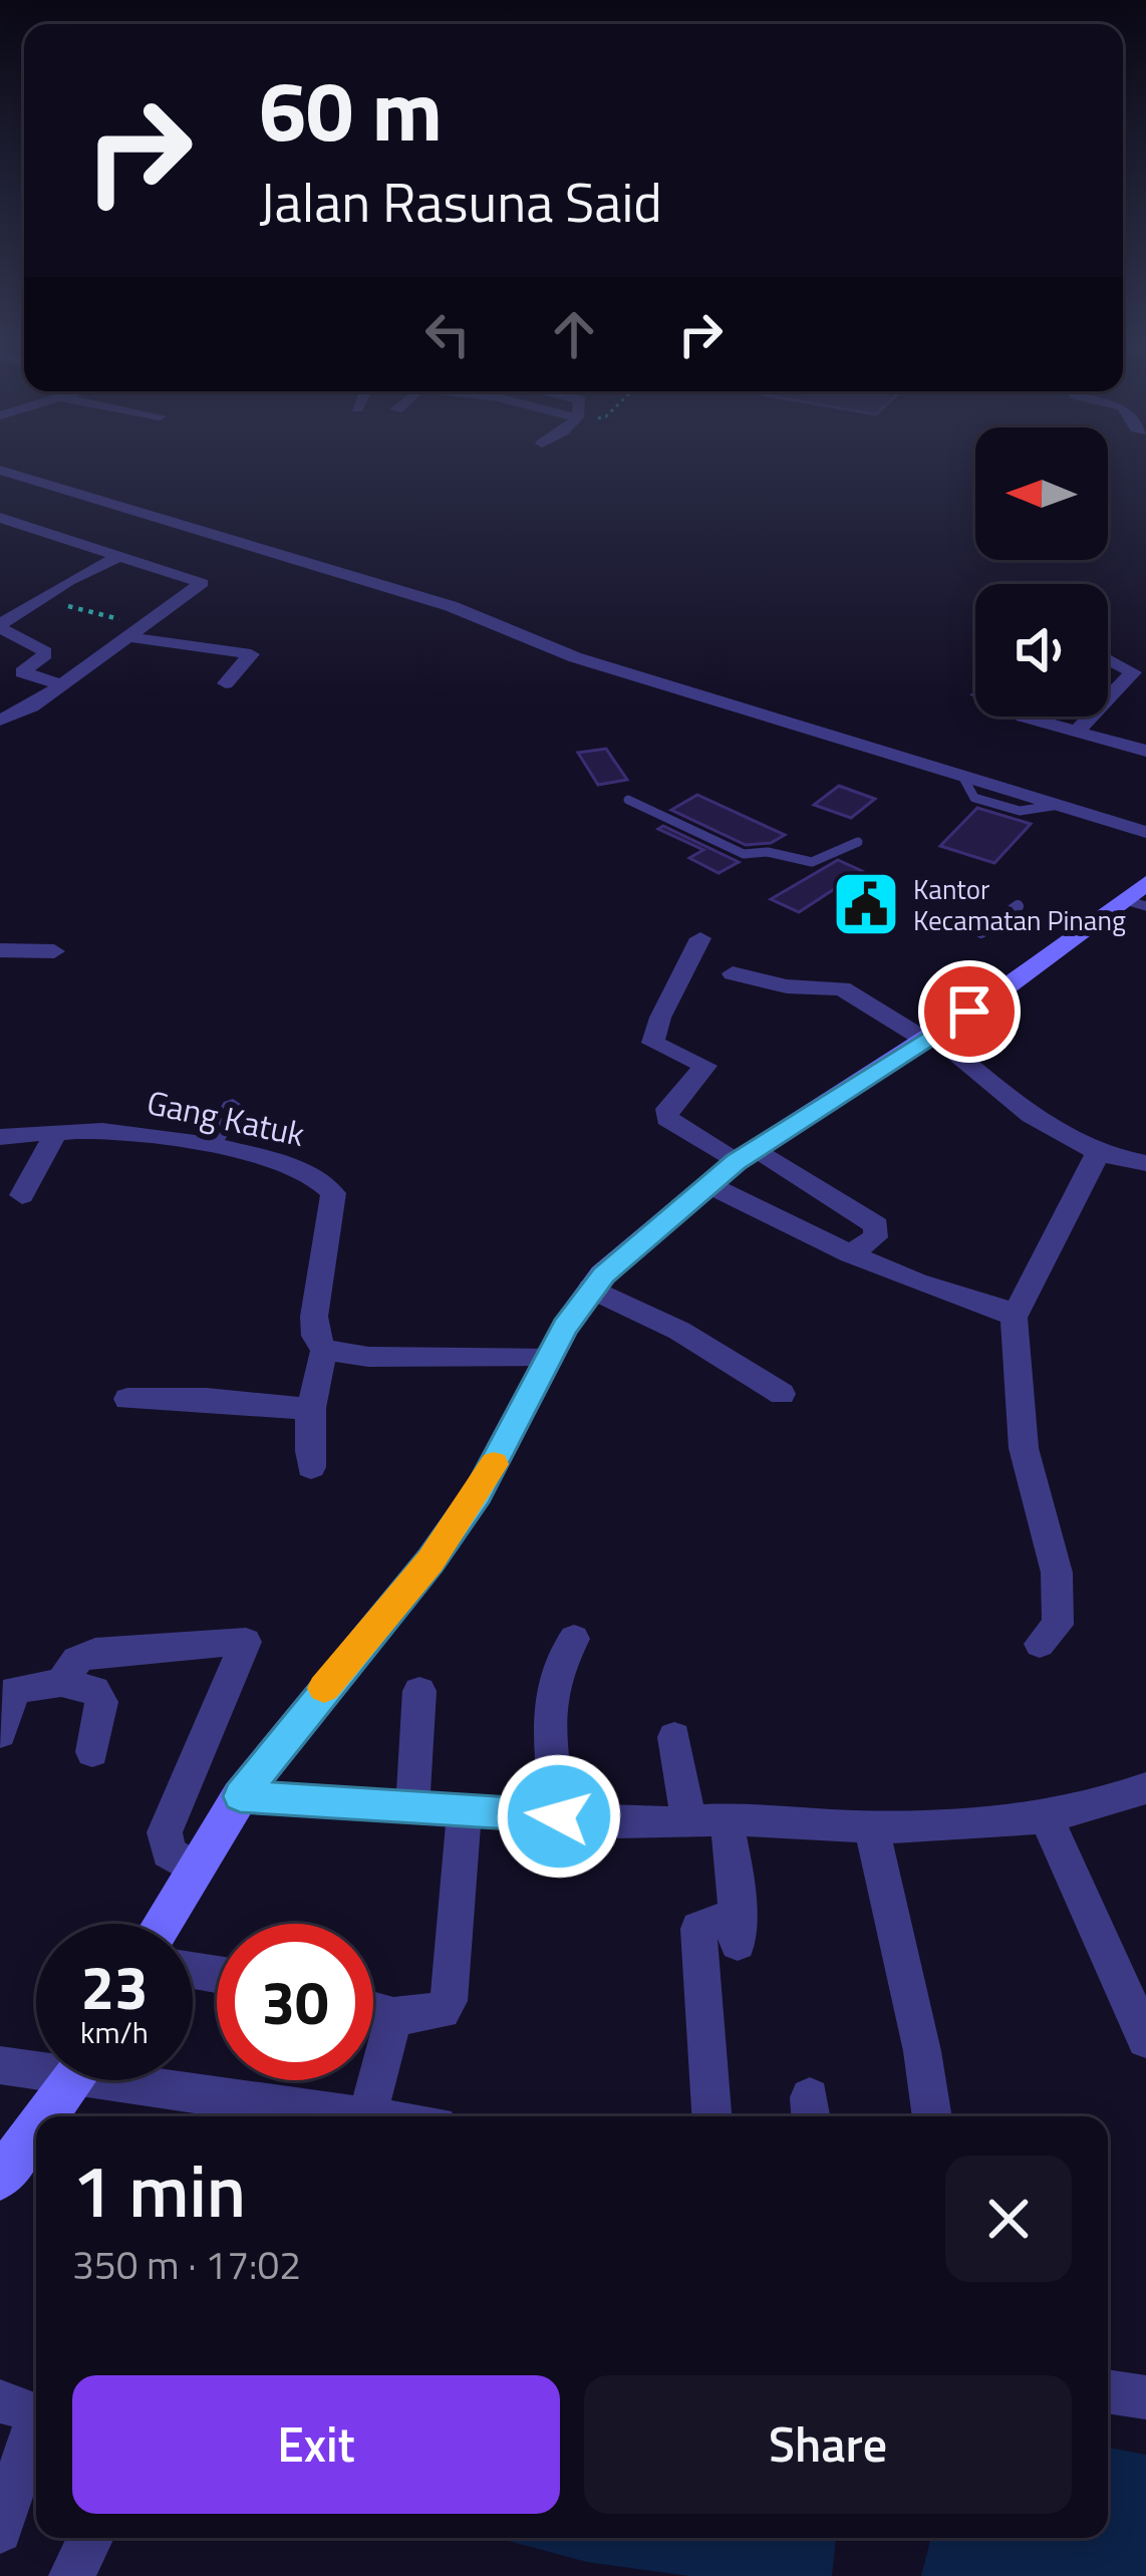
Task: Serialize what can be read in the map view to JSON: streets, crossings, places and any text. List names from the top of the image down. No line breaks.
{"streets":{"street":["Gang Katuk"]},"places":{"public building":["Kantor Kecamatan Pinang"]},"north":"left","page":{"turn":["60 m","Jalan Rasuna Said"],"speed":"23 km/h","limit":"30","heading":["1 min","350 m · 17:02"],"buttons":["Exit","Share"]}}
